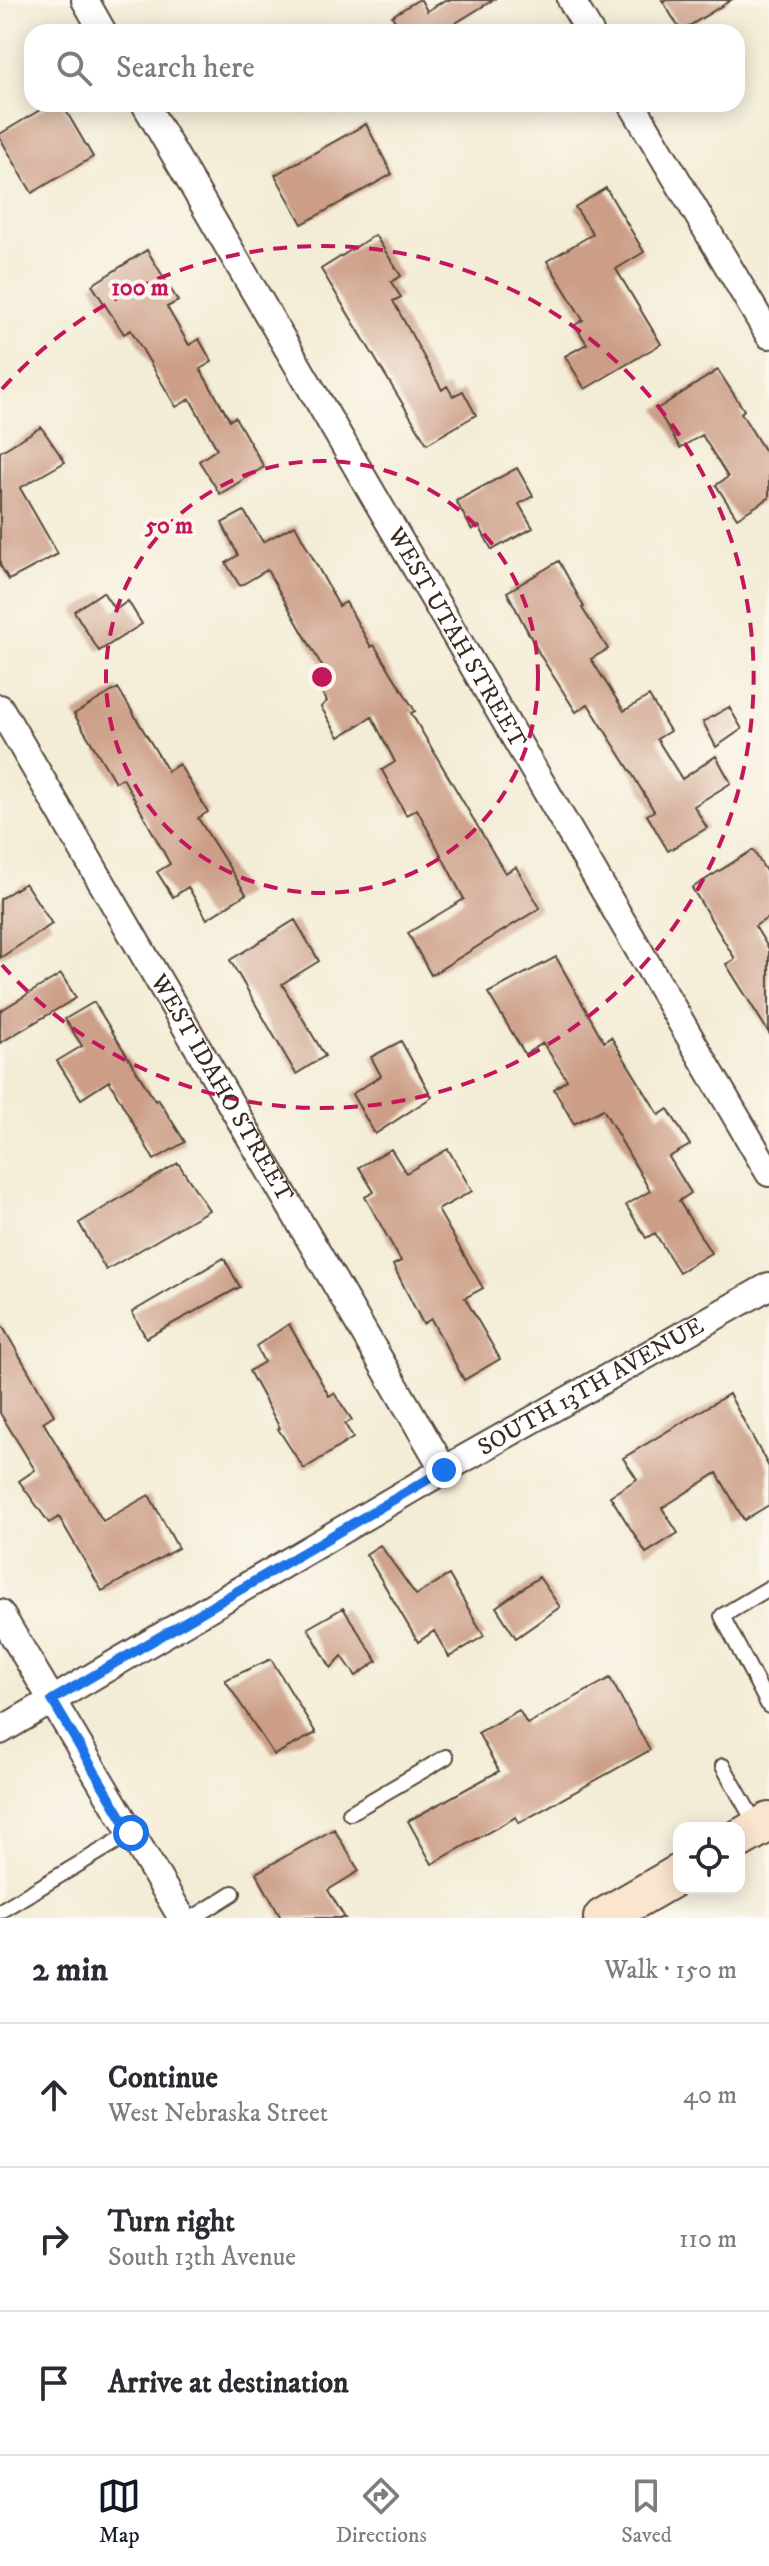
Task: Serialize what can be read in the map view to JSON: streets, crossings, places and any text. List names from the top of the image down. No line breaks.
{"streets":{"street":["WEST UTAH STREET","WEST IDAHO STREET","SOUTH 13TH AVENUE"]},"crossings":[["WEST IDAHO STREET","SOUTH 13TH AVENUE"]],"page":{"search":"Search here","heading":["2 min","Walk · 150 m"],"list":[["Continue","West Nebraska Street","40 m"],["Turn right","South 13th Avenue","110 m"],"Arrive at destination"],"nav":["Map","Directions","Saved"]},"rings":["100 m","50 m"]}
